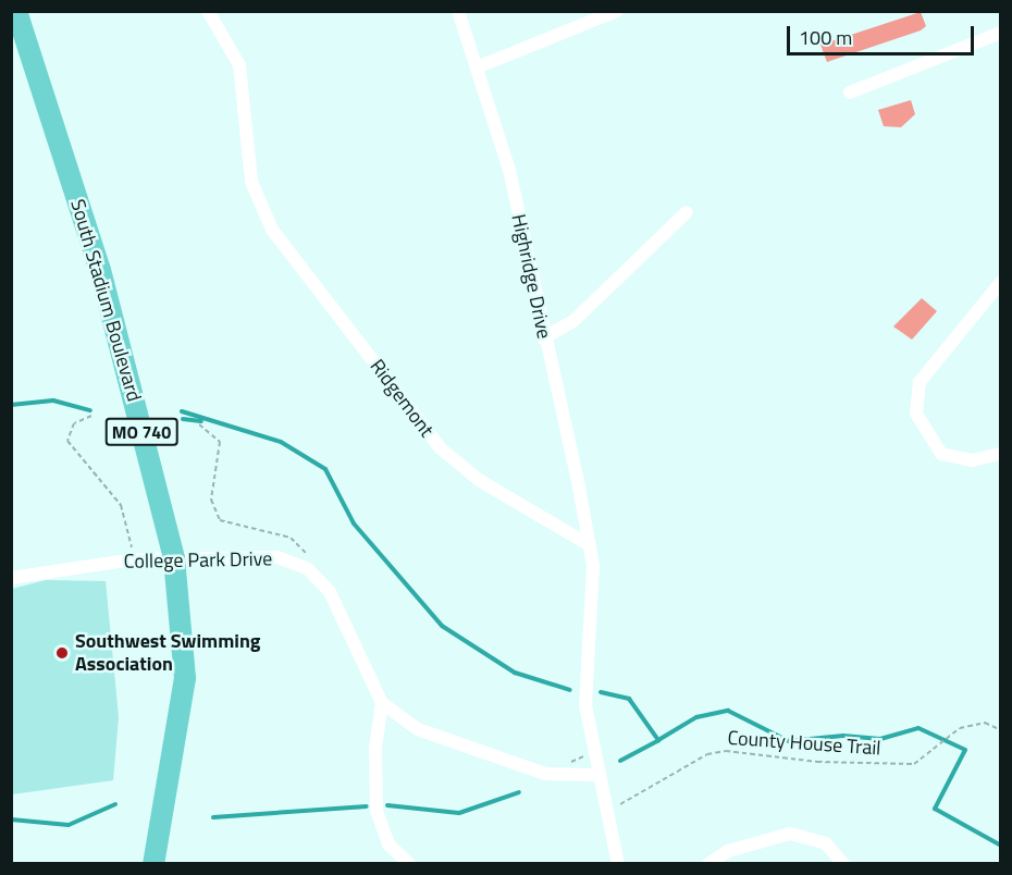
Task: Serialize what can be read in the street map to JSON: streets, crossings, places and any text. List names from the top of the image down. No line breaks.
{"streets":{"main road":["South Stadium Boulevard","MO 740"],"street":["Highridge Drive","Ridgemont","College Park Drive"],"path":["County House Trail"]},"crossings":[["Highridge Drive","Ridgemont"],["South Stadium Boulevard","College Park Drive"]],"places":["Southwest Swimming Association"],"scale_bar":"100 m"}
